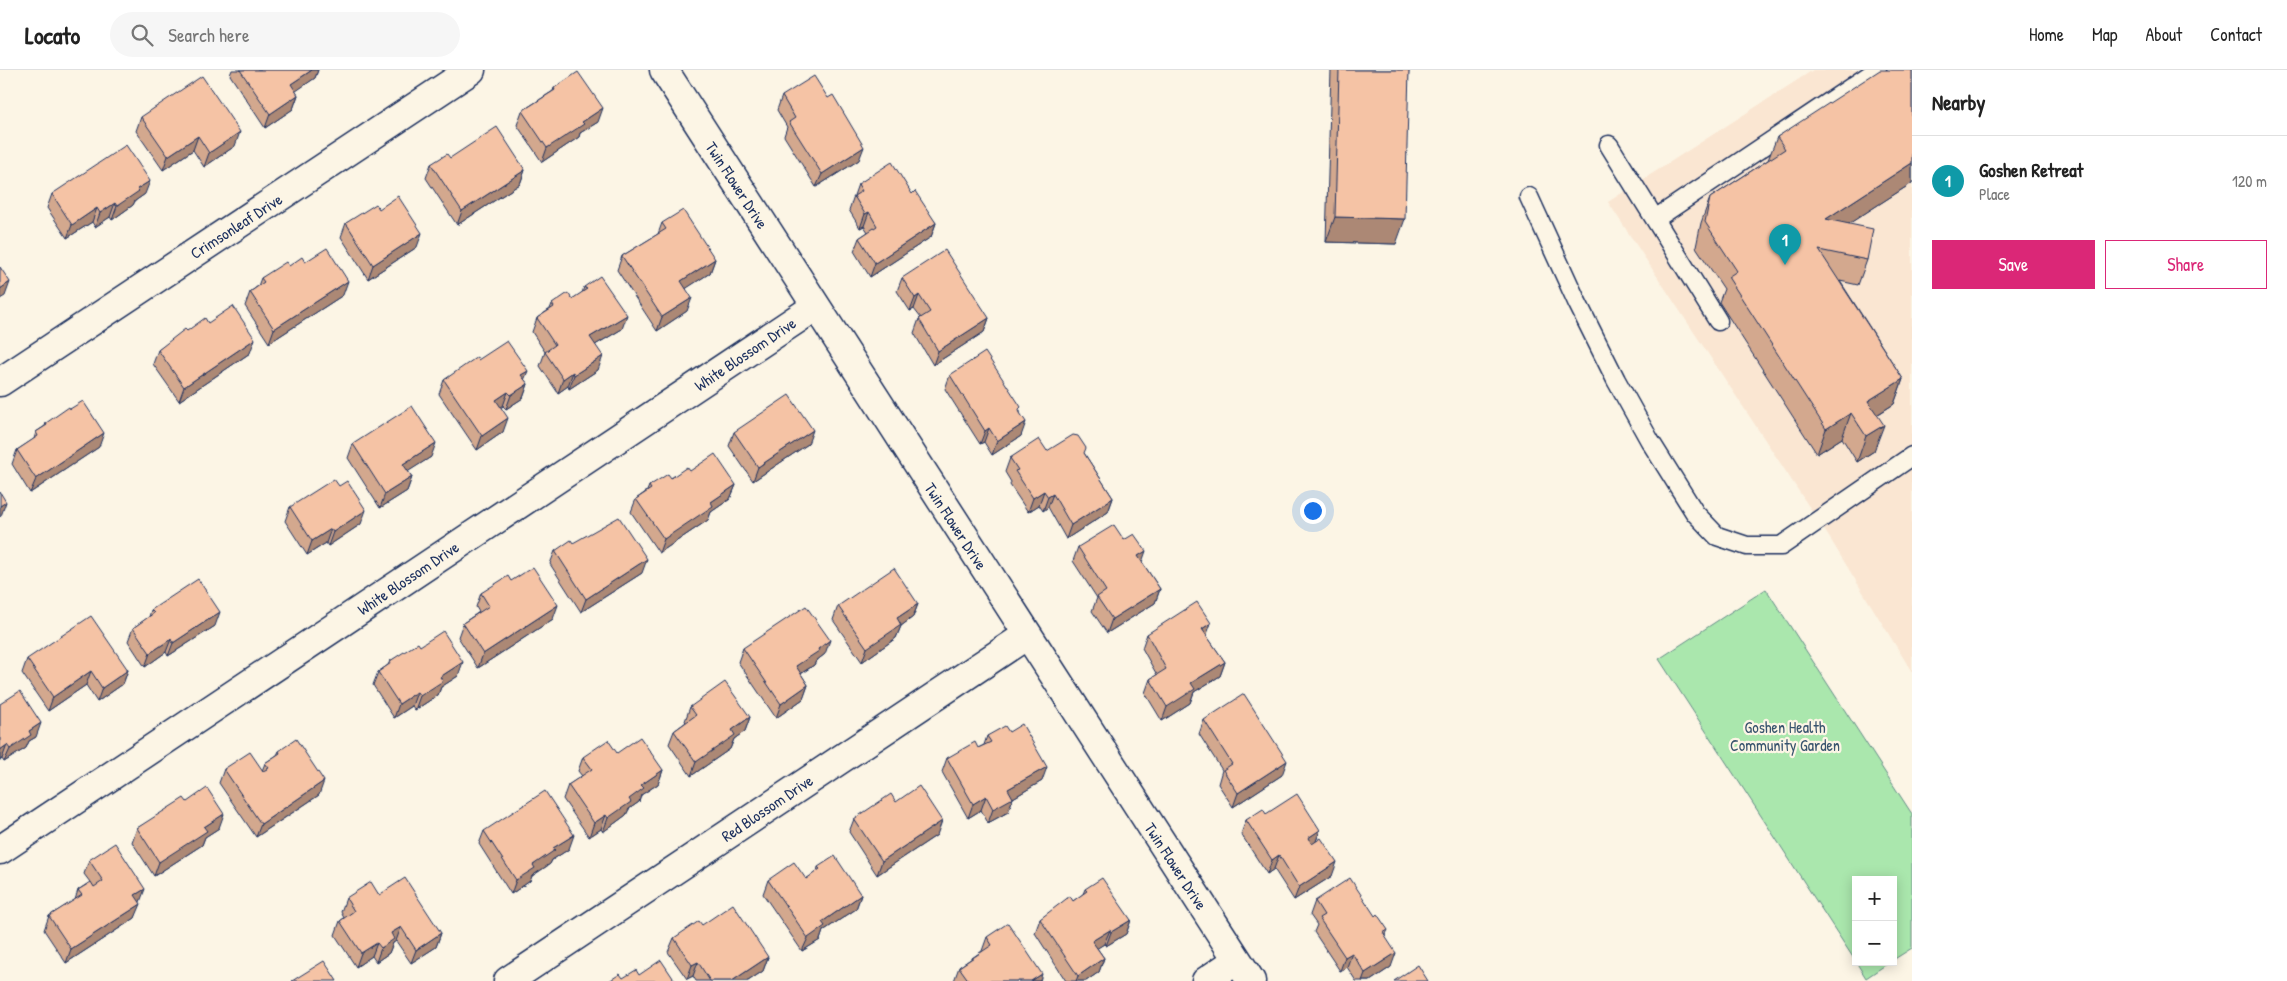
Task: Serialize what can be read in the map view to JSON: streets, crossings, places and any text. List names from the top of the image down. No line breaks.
{"streets":{"street":["Twin Flower Drive","Crimsonleaf Drive","White Blossom Drive","Red Blossom Drive"]},"crossings":[["Twin Flower Drive","White Blossom Drive"],["Twin Flower Drive","Red Blossom Drive"]],"parks":["Goshen Health Community Garden"],"page":{"header":"Locato","search":"Search here","nav":["Home","Map","About","Contact"],"heading":"Nearby","list":[{"mark":"1","name":"Goshen Retreat","note":"Place","value":"120 m"}],"pins":"1","buttons":["Save","Share"],"map_buttons":["+","−"]}}
